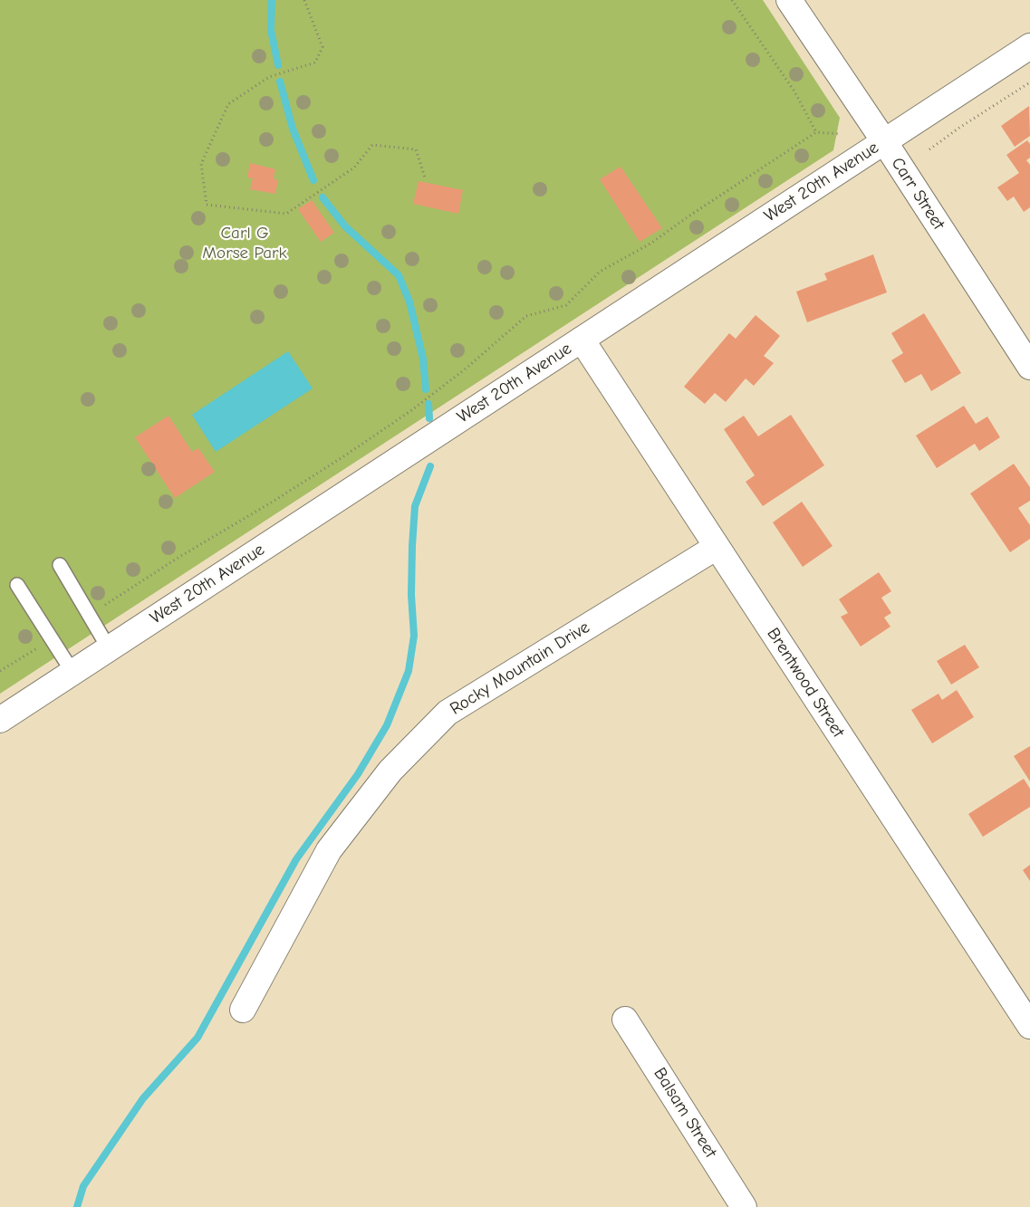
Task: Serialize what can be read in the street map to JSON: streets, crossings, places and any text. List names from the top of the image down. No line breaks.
{"streets":{"street":["West 20th Avenue","Carr Street","Rocky Mountain Drive","Brentwood Street","Balsam Street"]},"crossings":[["West 20th Avenue","Carr Street"],["West 20th Avenue","Brentwood Street"],["Rocky Mountain Drive","Brentwood Street"]],"parks":["Carl G Morse Park"]}
